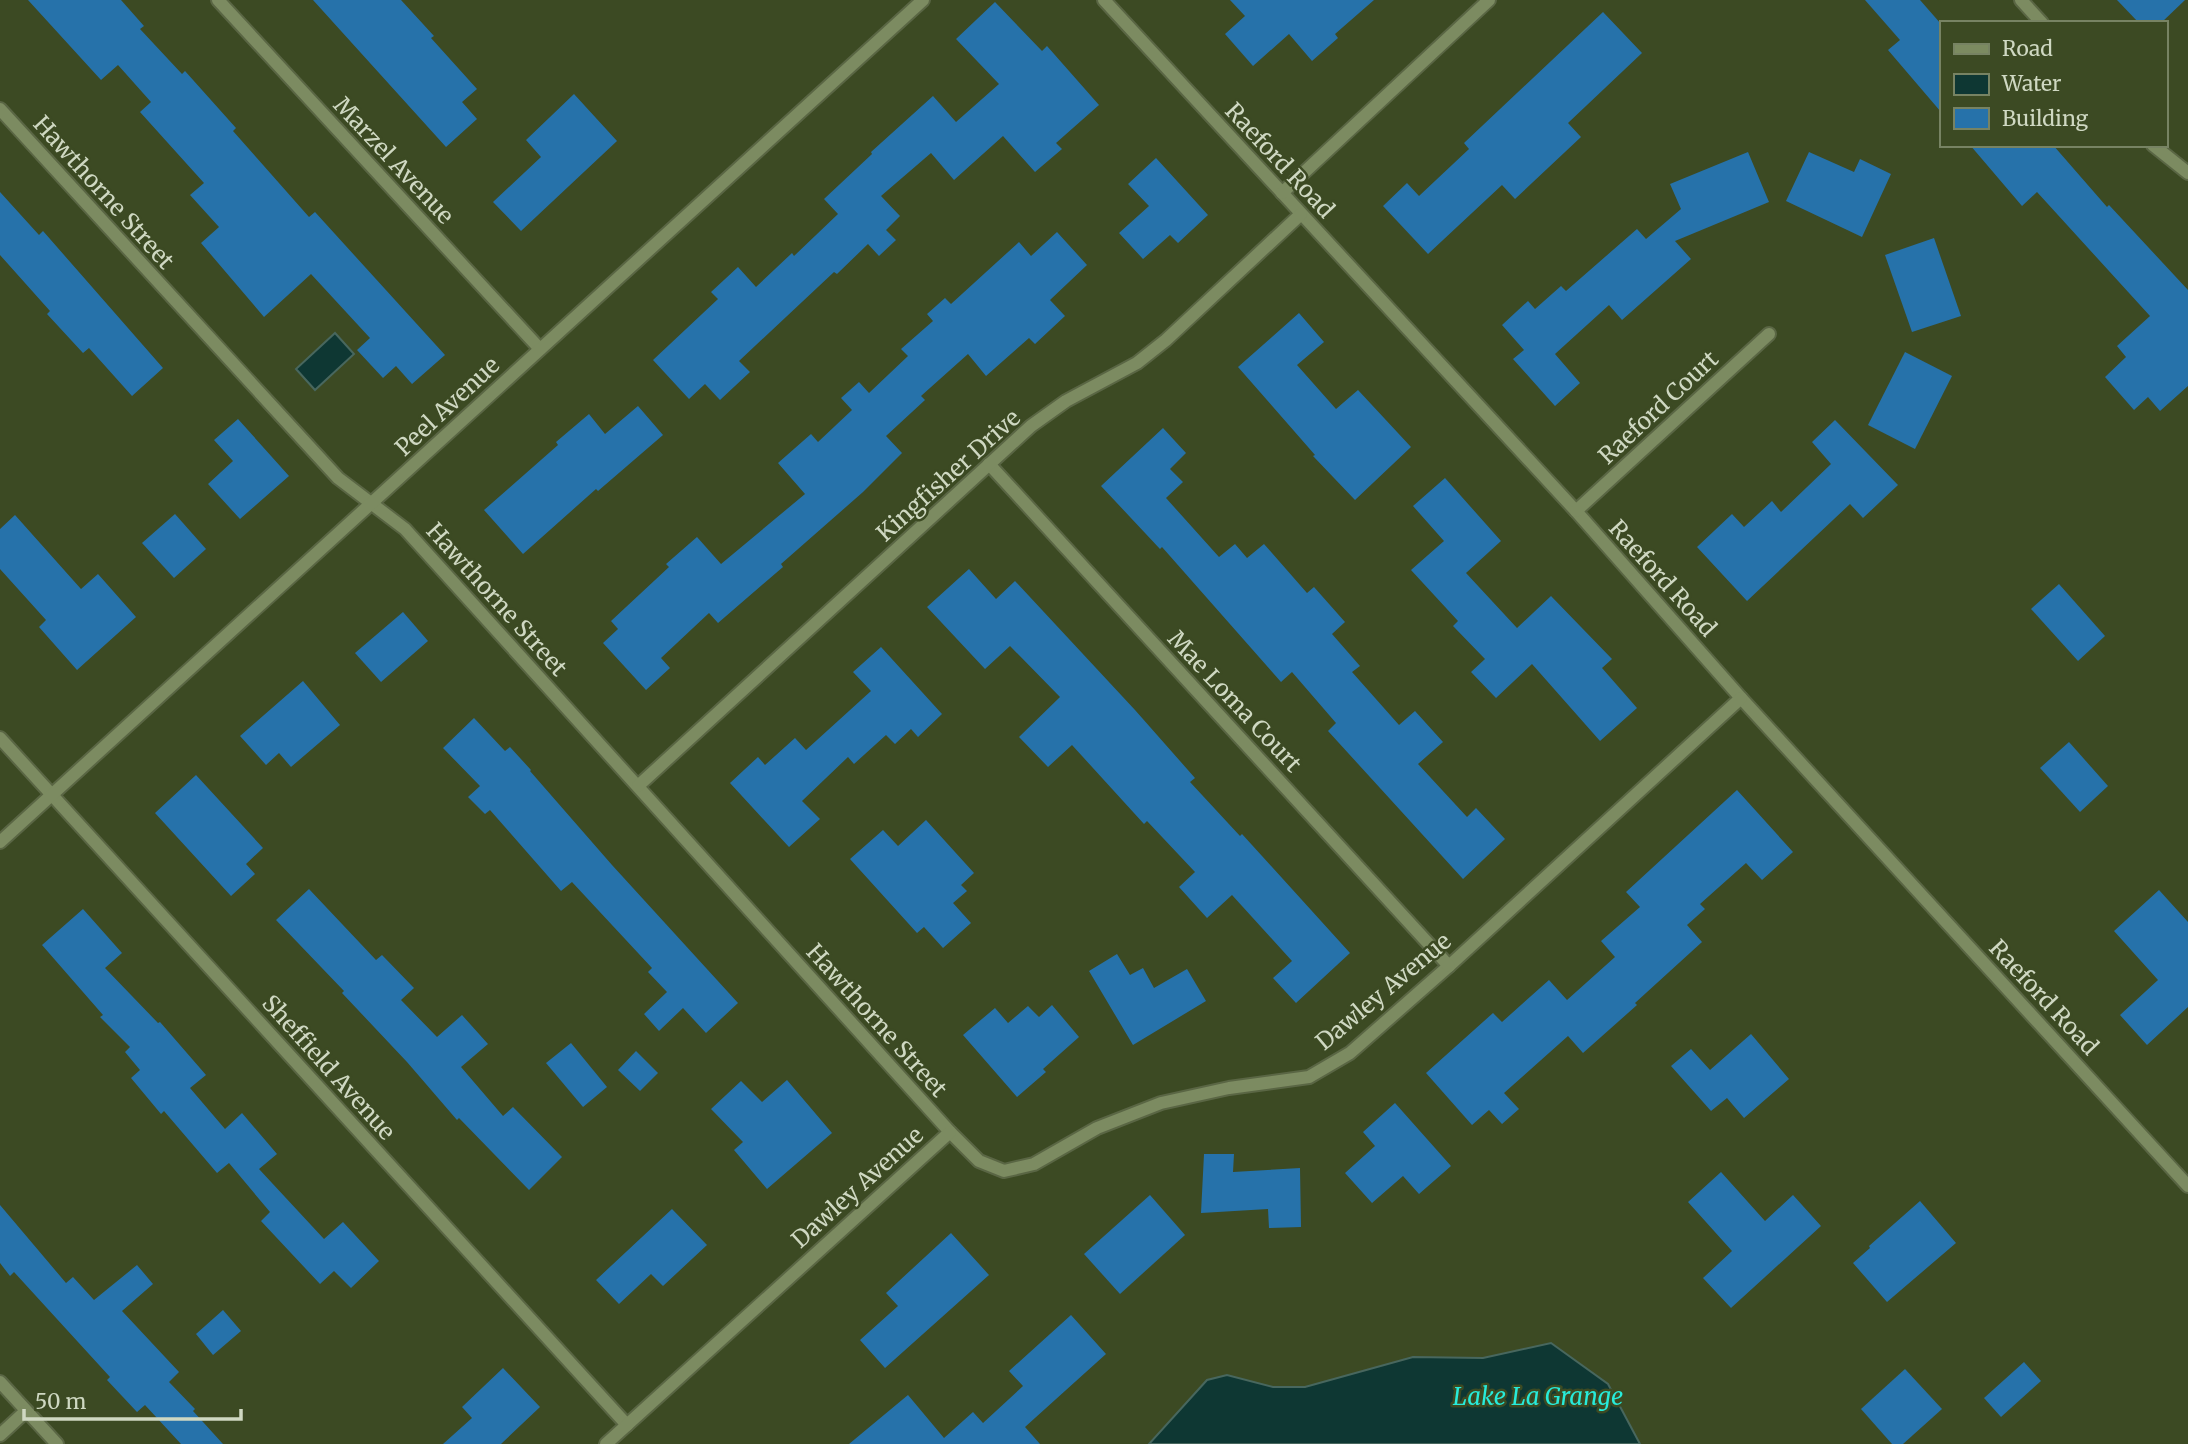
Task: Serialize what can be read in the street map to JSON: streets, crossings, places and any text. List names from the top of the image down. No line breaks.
{"streets":{"street":["Marzel Avenue","Raeford Road","Hawthorne Street","Peel Avenue","Raeford Court","Kingfisher Drive","Mae Loma Court","Dawley Avenue","Sheffield Avenue"]},"crossings":[["Marzel Avenue","Peel Avenue"],["Raeford Road","Raeford Court"],["Raeford Road","Kingfisher Drive"],["Raeford Road","Dawley Avenue"],["Hawthorne Street","Peel Avenue"],["Hawthorne Street","Kingfisher Drive"],["Hawthorne Street","Dawley Avenue"],["Peel Avenue","Sheffield Avenue"],["Kingfisher Drive","Mae Loma Court"],["Mae Loma Court","Dawley Avenue"],["Dawley Avenue","Sheffield Avenue"]],"water":["Lake La Grange"],"legend":["Road","Water","Building"],"scale_bar":"50 m"}
